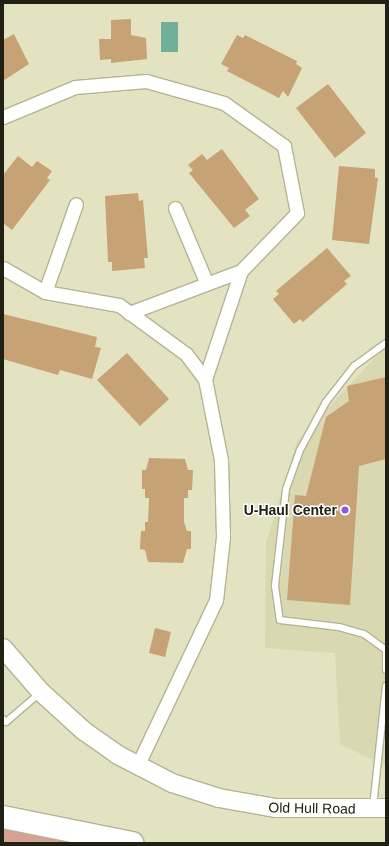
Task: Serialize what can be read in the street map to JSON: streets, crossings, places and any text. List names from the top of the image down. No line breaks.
{"streets":{"main road":["Old Hull Road"]},"places":["U-Haul Center"]}
